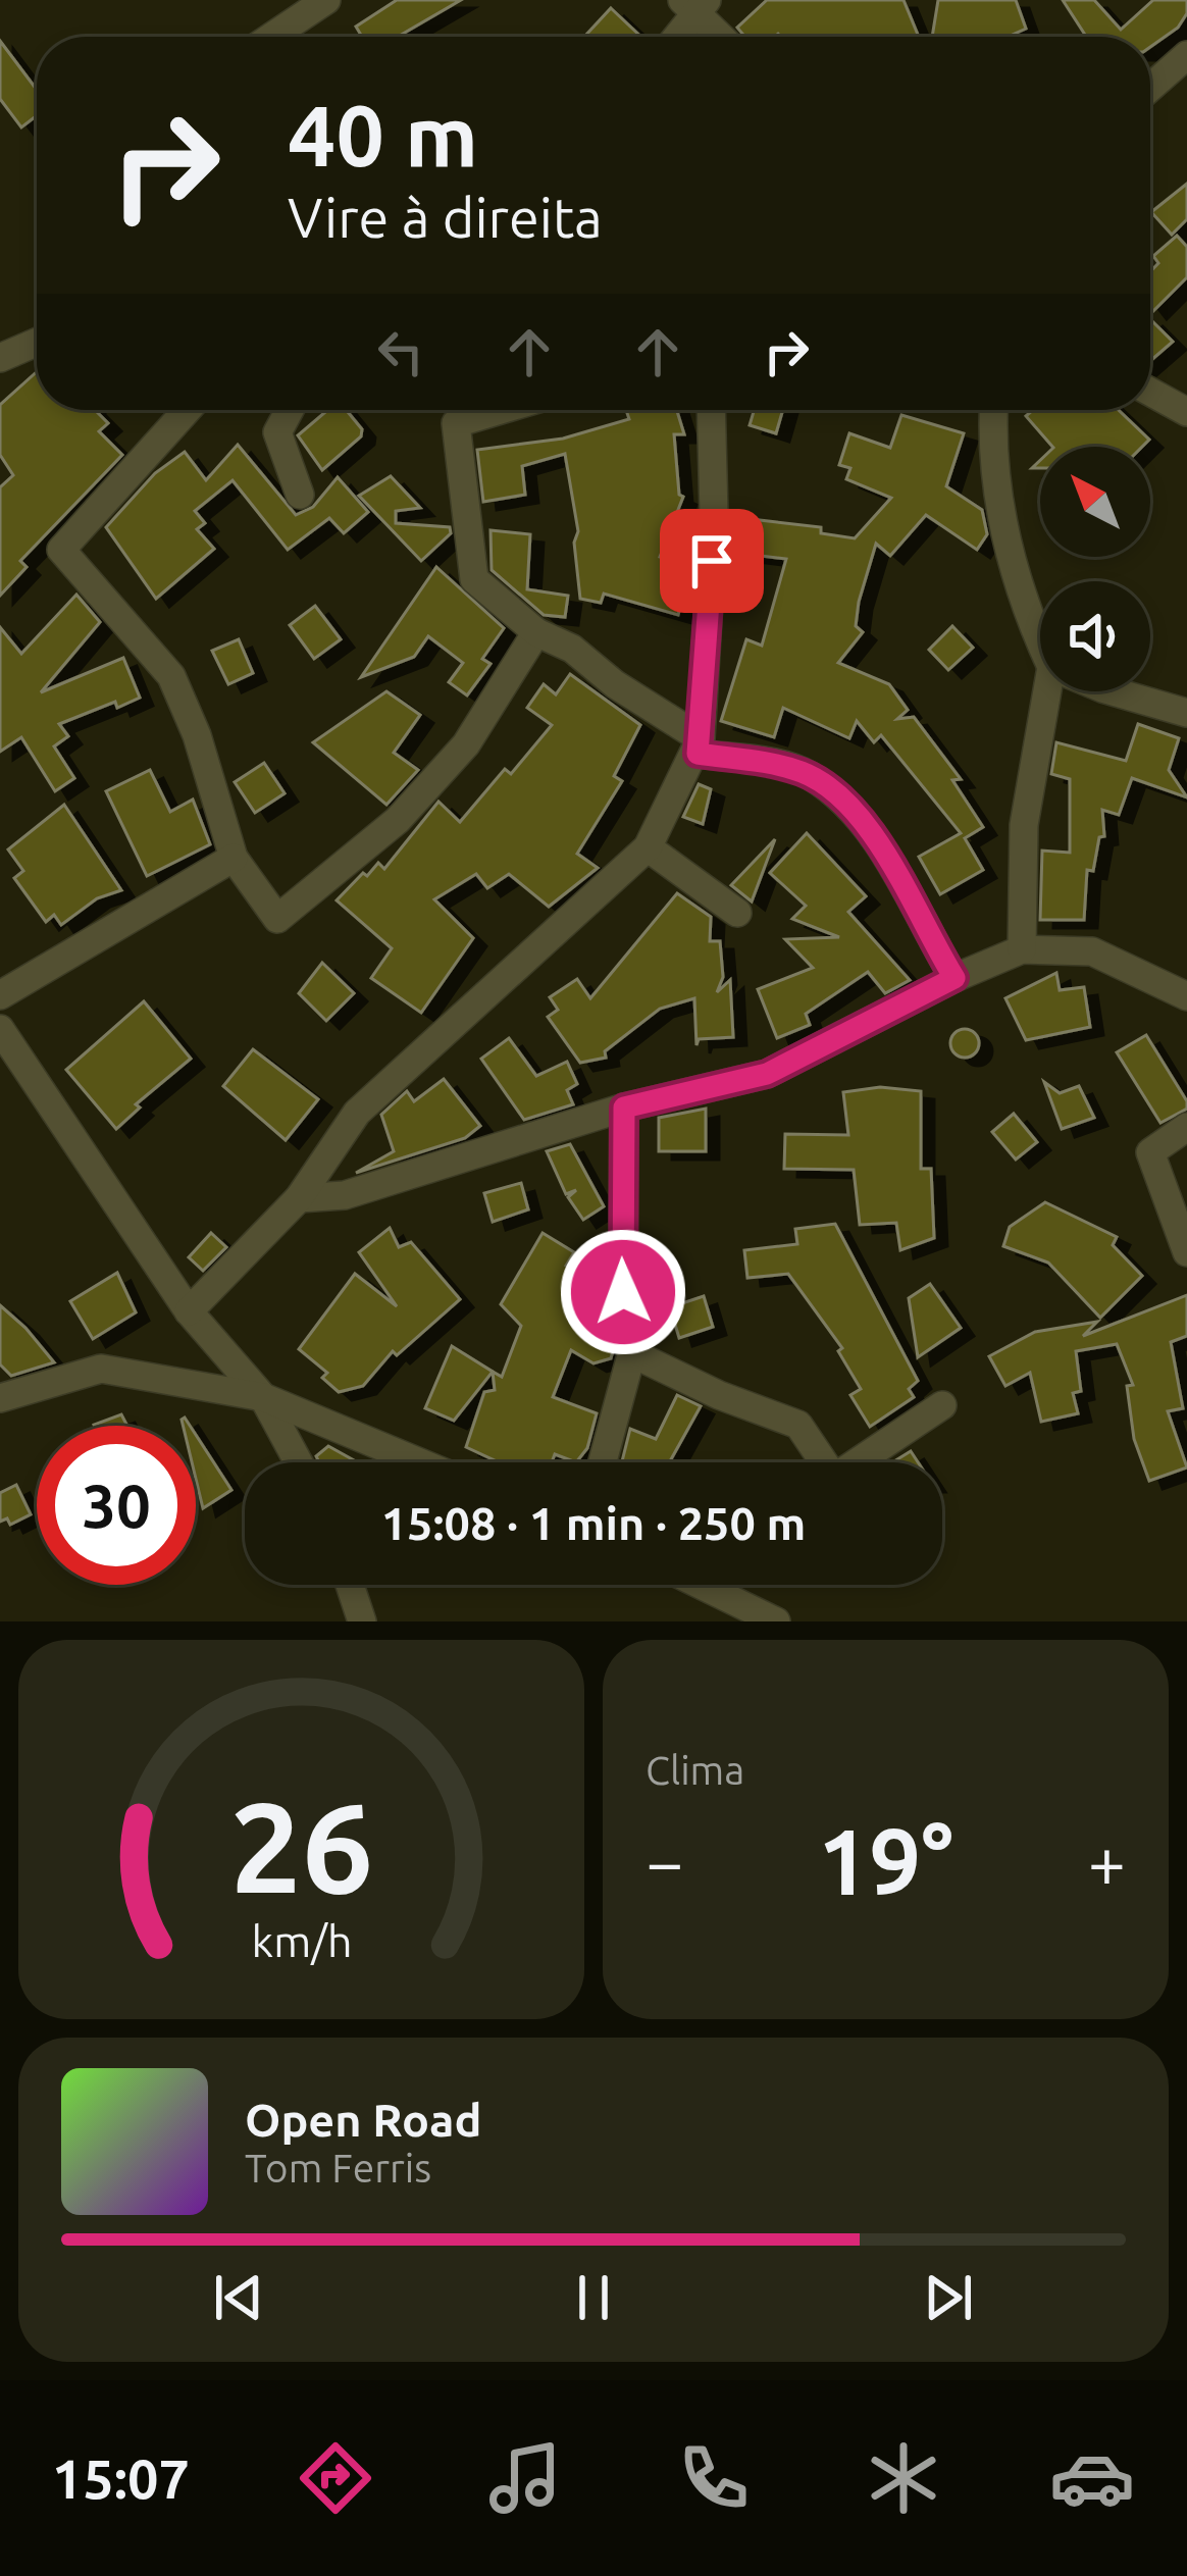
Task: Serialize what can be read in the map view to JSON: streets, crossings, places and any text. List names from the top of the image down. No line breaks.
{"north":"top left","page":{"turn":["40 m","Vire à direita"],"limit":"30","trip":"15:08 · 1 min · 250 m","tile":"Clima","heat":["−","19°","+"],"song":["Open Road","Tom Ferris"],"tabs":"15:07","gauge":["26","km/h"]}}
